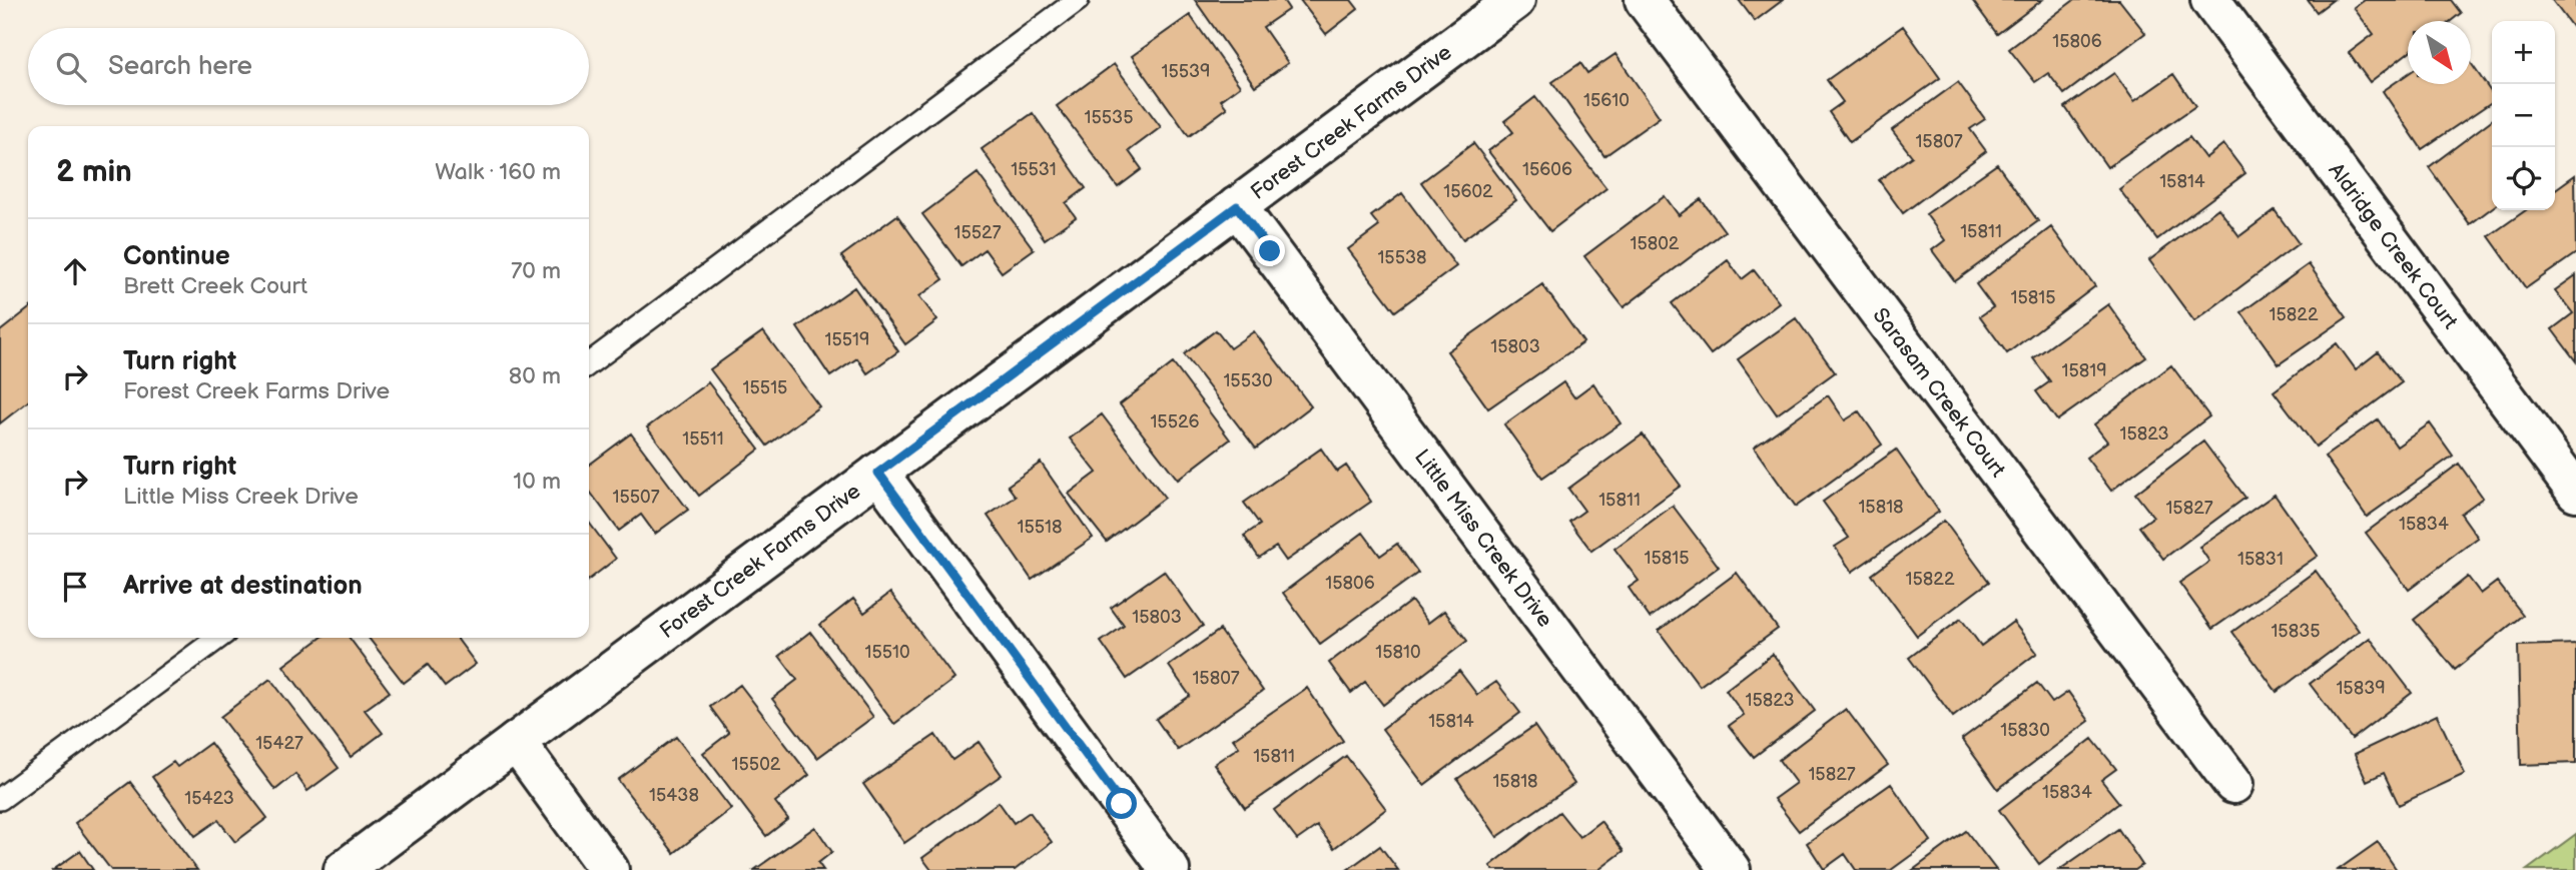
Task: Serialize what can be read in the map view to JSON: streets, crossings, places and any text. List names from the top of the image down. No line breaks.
{"streets":{"street":["Forest Creek Farms Drive","Aldridge Creek Court","Sarasam Creek Court","Little Miss Creek Drive"]},"crossings":[["Forest Creek Farms Drive","Little Miss Creek Drive"]],"house_numbers":["15806","15539","15610","15535","15807","15531","15606","15814","15602","15811","15527","15802","15538","15815","15822","15519","15803","15819","15530","15515","15526","15823","15511","15507","15811","15818","15827","15834","15518","15815","15831","15822","15806","15803","15835","15510","15810","15807","15839","15823","15814","15830","15427","15811","15502","15827","15818","15834","15438","15423"],"north":"bottom right","page":{"map_buttons":["+","−"],"search":"Search here","heading":["2 min","Walk · 160 m"],"list":[["Continue","Brett Creek Court","70 m"],["Turn right","Forest Creek Farms Drive","80 m"],["Turn right","Little Miss Creek Drive","10 m"],"Arrive at destination"]}}
